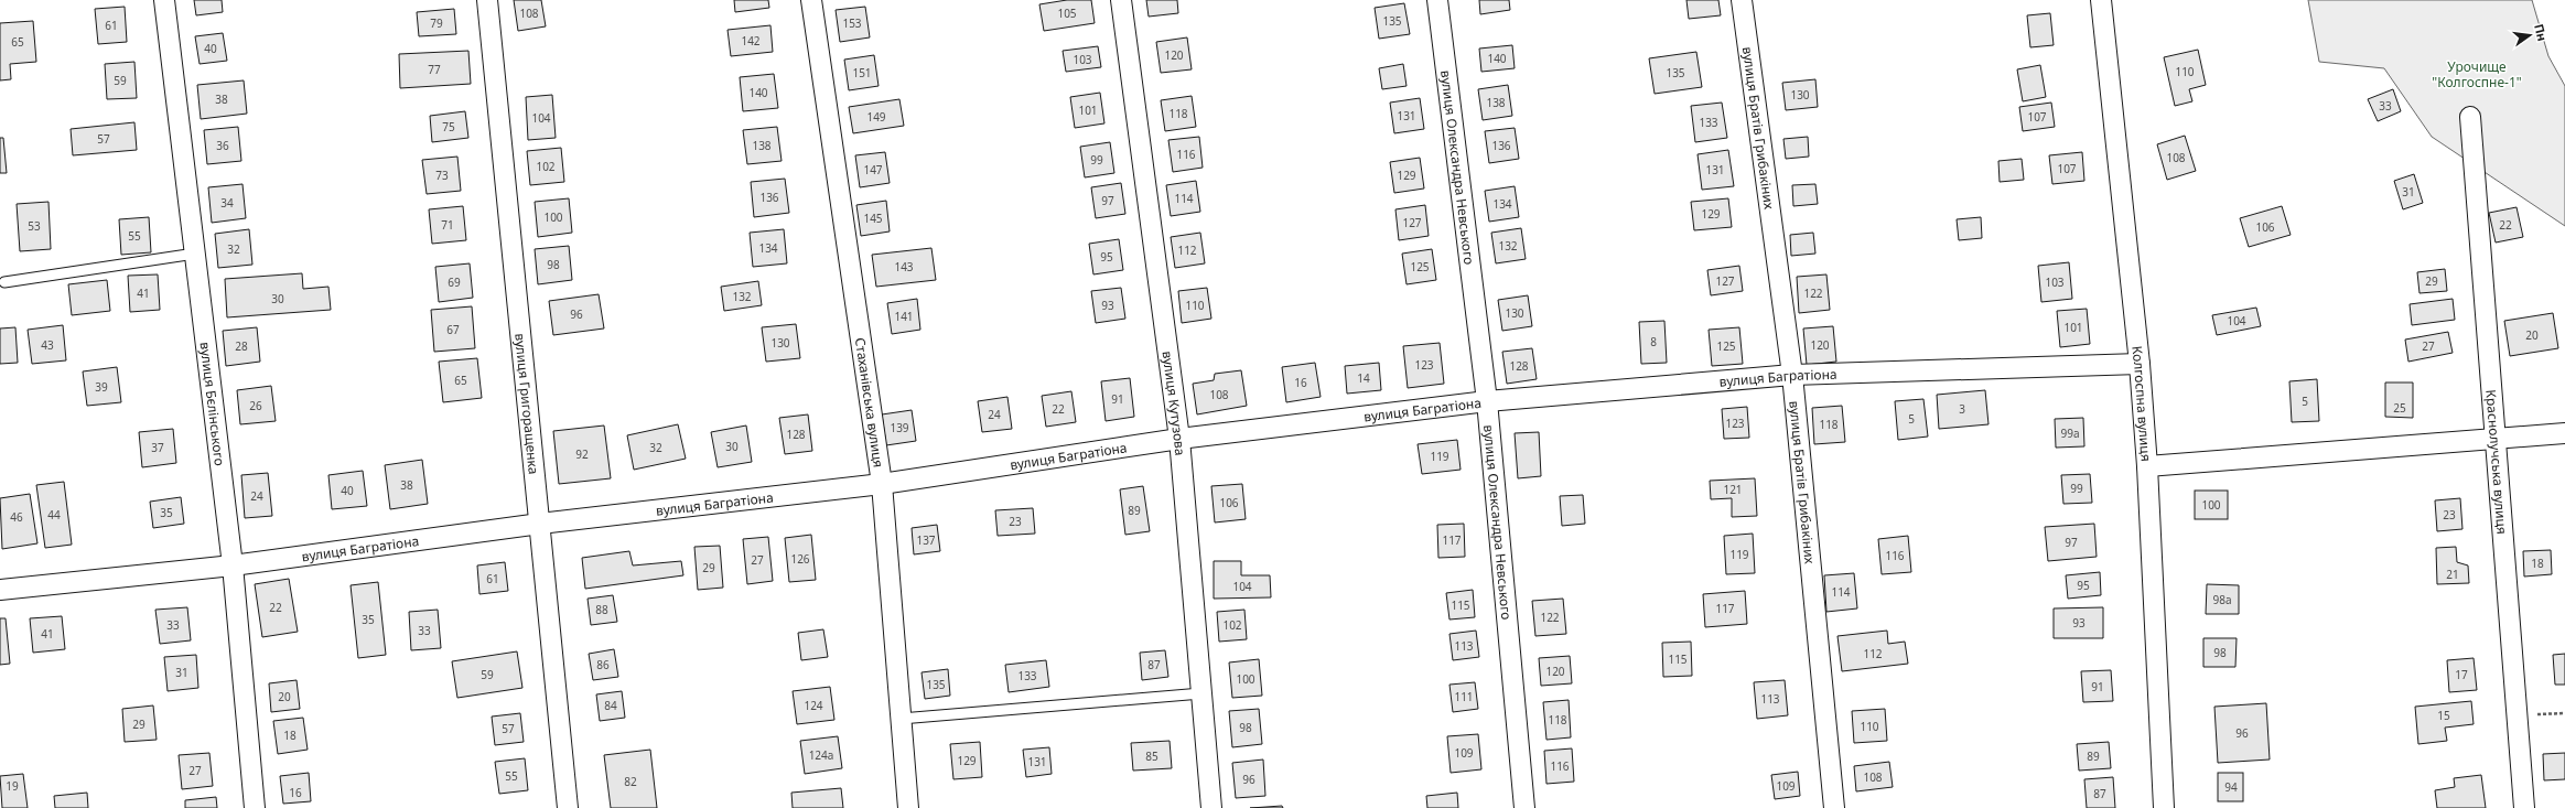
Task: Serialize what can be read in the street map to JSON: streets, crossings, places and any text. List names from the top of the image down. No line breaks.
{"streets":{"street":["вулиця Братів Грибакіних","вулиця Олександра Невського","вулиця Багратіона","Стаханівська вулиця","вулиця Бєлінського","вулиця Григоращенка","вулиця Кутузова","Колгоспна вулиця","Краснолучська вулиця"]},"crossings":[["вулиця Братів Грибакіних","вулиця Багратіона"],["вулиця Олександра Невського","вулиця Багратіона"],["вулиця Багратіона","Стаханівська вулиця"],["вулиця Багратіона","вулиця Бєлінського"],["вулиця Багратіона","вулиця Григоращенка"],["вулиця Багратіона","вулиця Кутузова"],["вулиця Багратіона","Колгоспна вулиця"]],"parks":["Урочище \"Колгоспне-1\""],"house_numbers":["108","105","135","79","153","61","142","65","40","120","140","103","77","110","151","135","59","140","130","38","138","33","101","118","131","149","107","104","133","75","57","36","138","136","116","108","99","102","107","147","131","73","129","31","136","114","97","34","134","129","100","145","127","71","22","53","106","55","132","134","32","112","95","98","143","125","127","29","69","103","41","122","132","30","93","110","130","96","141","104","101","67","20","8","130","43","120","28","125","27","123","128","14","65","16","39","108","91","5","26","25","22","3","24","5","123","118","139","99а","128","30","37","32","92","119","38","99","121","40","24","106","100","89","35","44","23","46","23","137","117","97","119","116","126","27","18","29","21","61","95","104","114","98а","115","22","117","88","122","35","93","33","102","33","41","113","98","112","115","86","87","120","31","59","17","133","100","135","91","20","111","113","84","124","15","118","29","110","98","57","96","18","109","124а","85","89","129","131","116","27","55","108","96","82","19","109","94","16","87"],"north":"right"}
